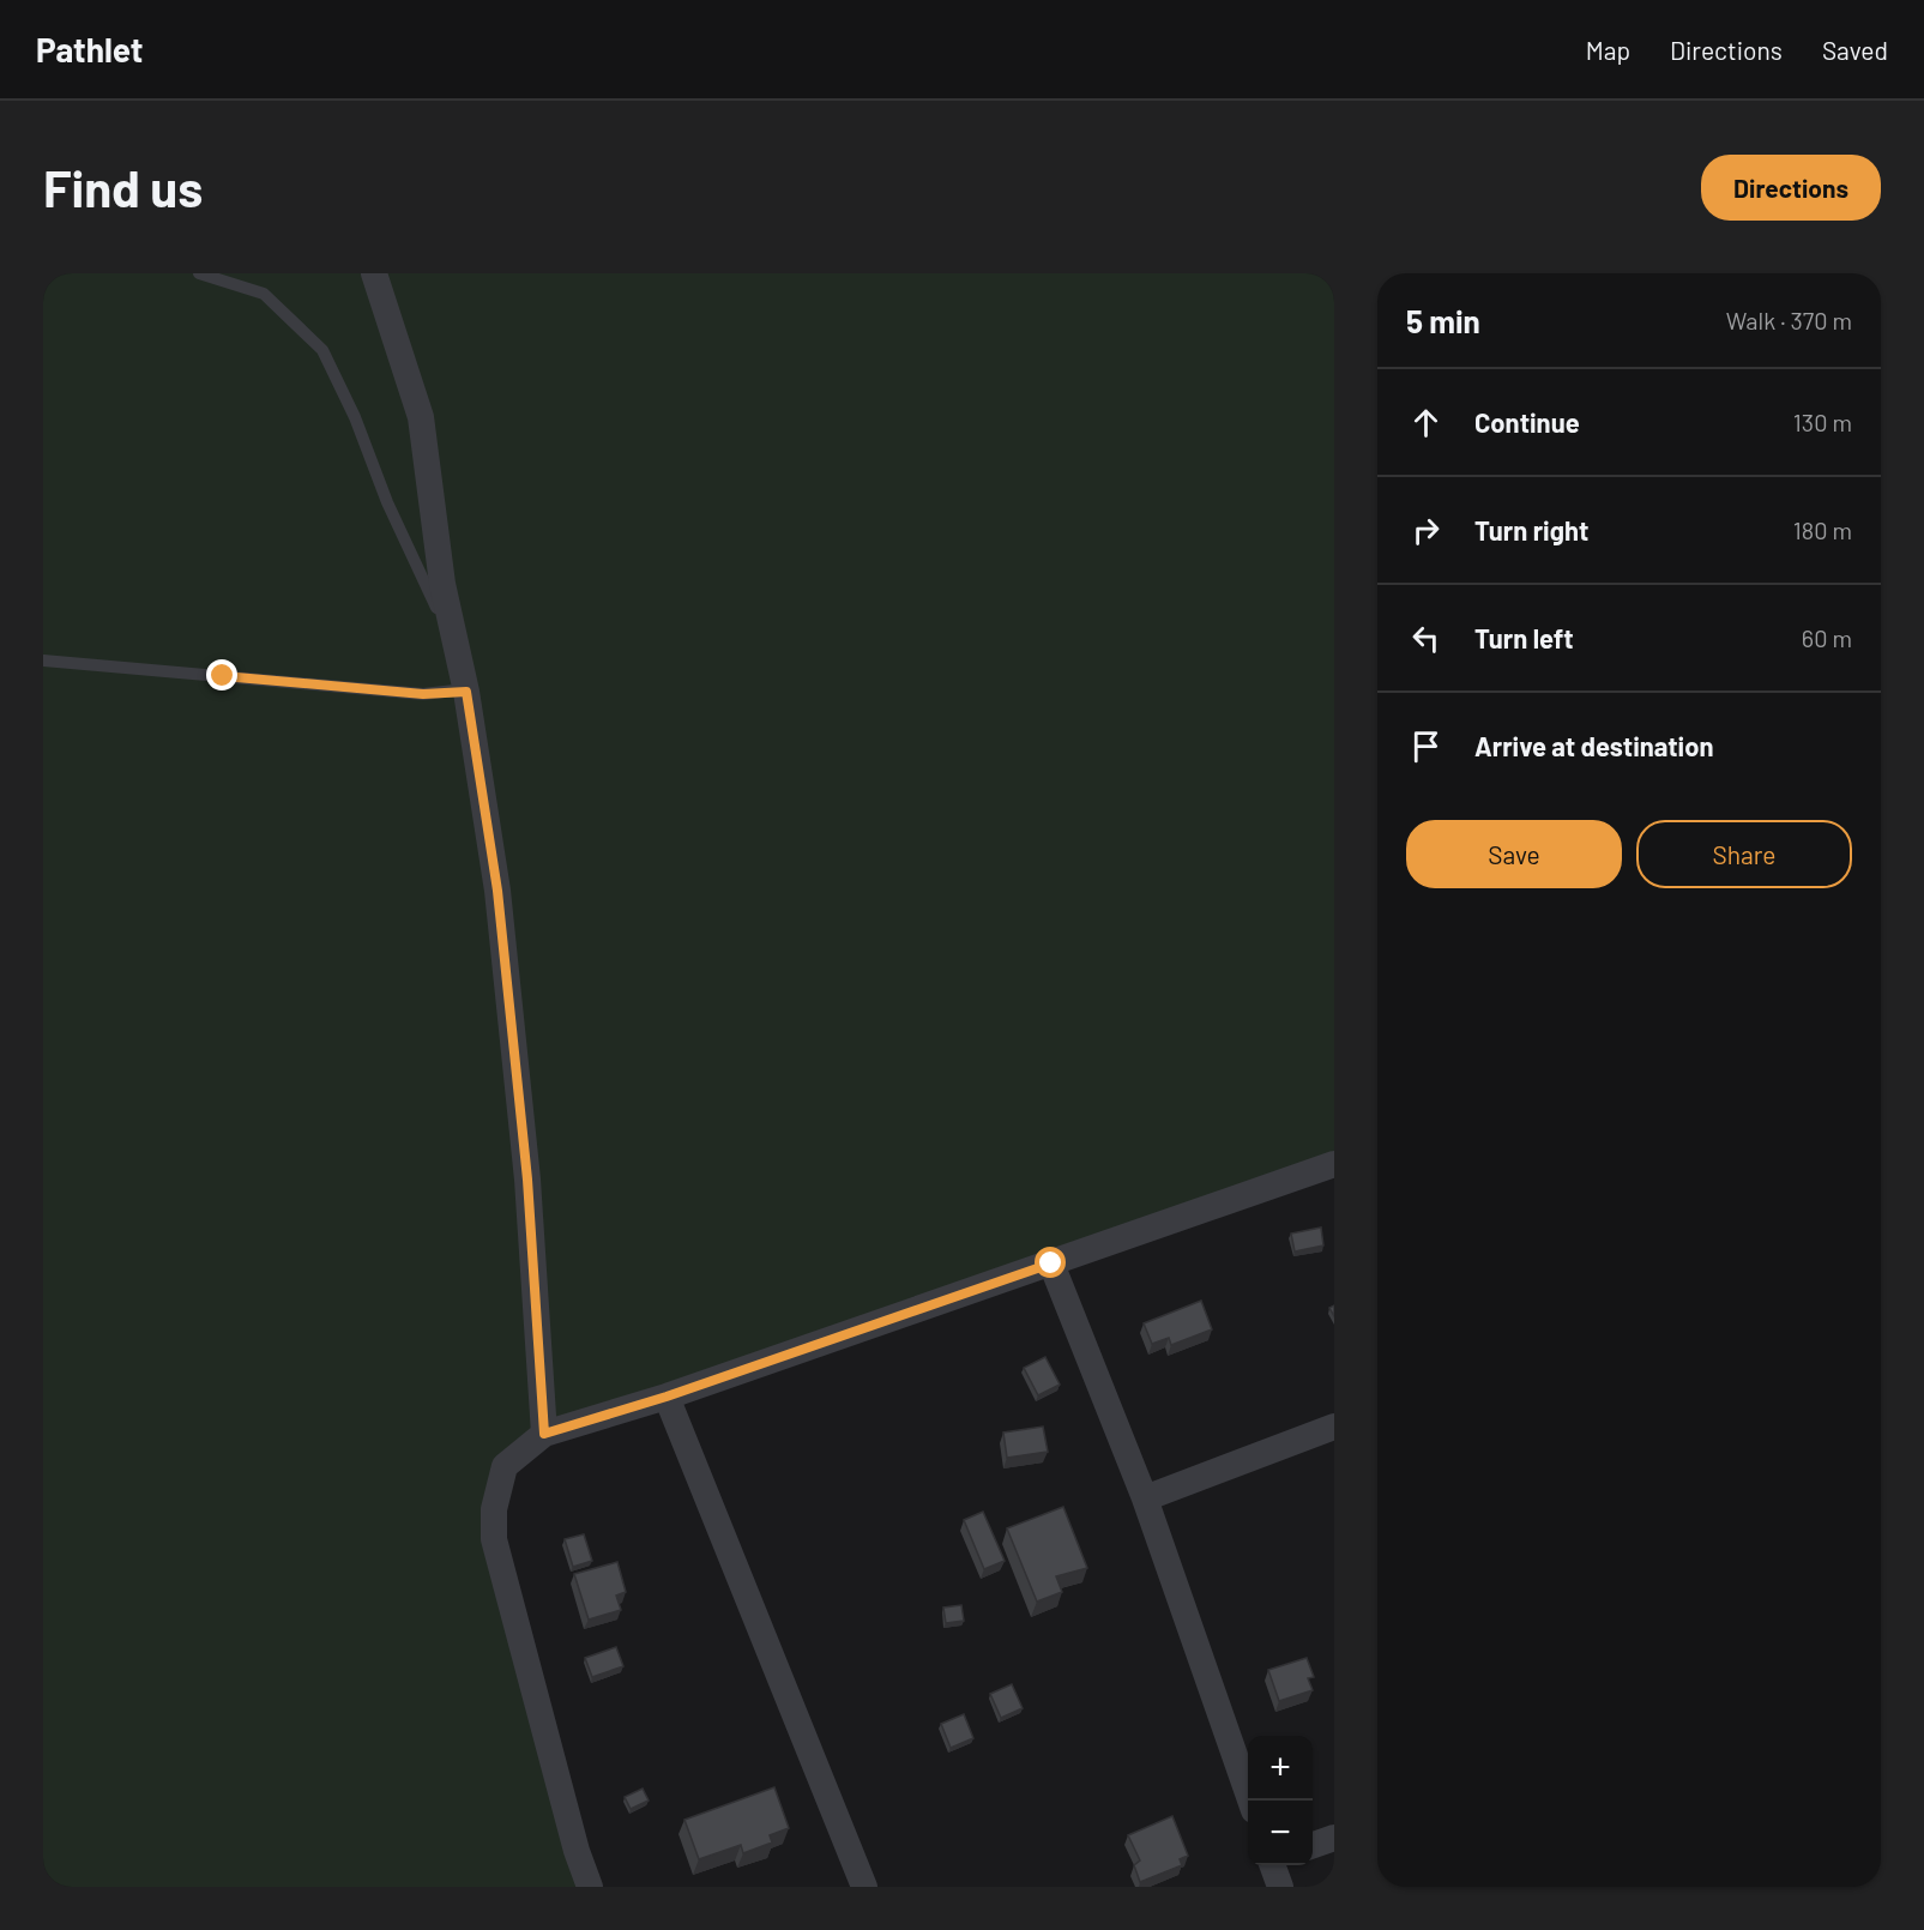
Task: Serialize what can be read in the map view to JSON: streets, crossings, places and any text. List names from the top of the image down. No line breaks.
{"page":{"header":"Pathlet","nav":["Map","Directions","Saved"],"buttons":["Directions",["Save","Share"]],"title":"Find us","heading":["5 min","Walk · 370 m"],"list":[["Continue","130 m"],["Turn right","180 m"],["Turn left","60 m"],"Arrive at destination"],"map_buttons":["+","−"]}}
